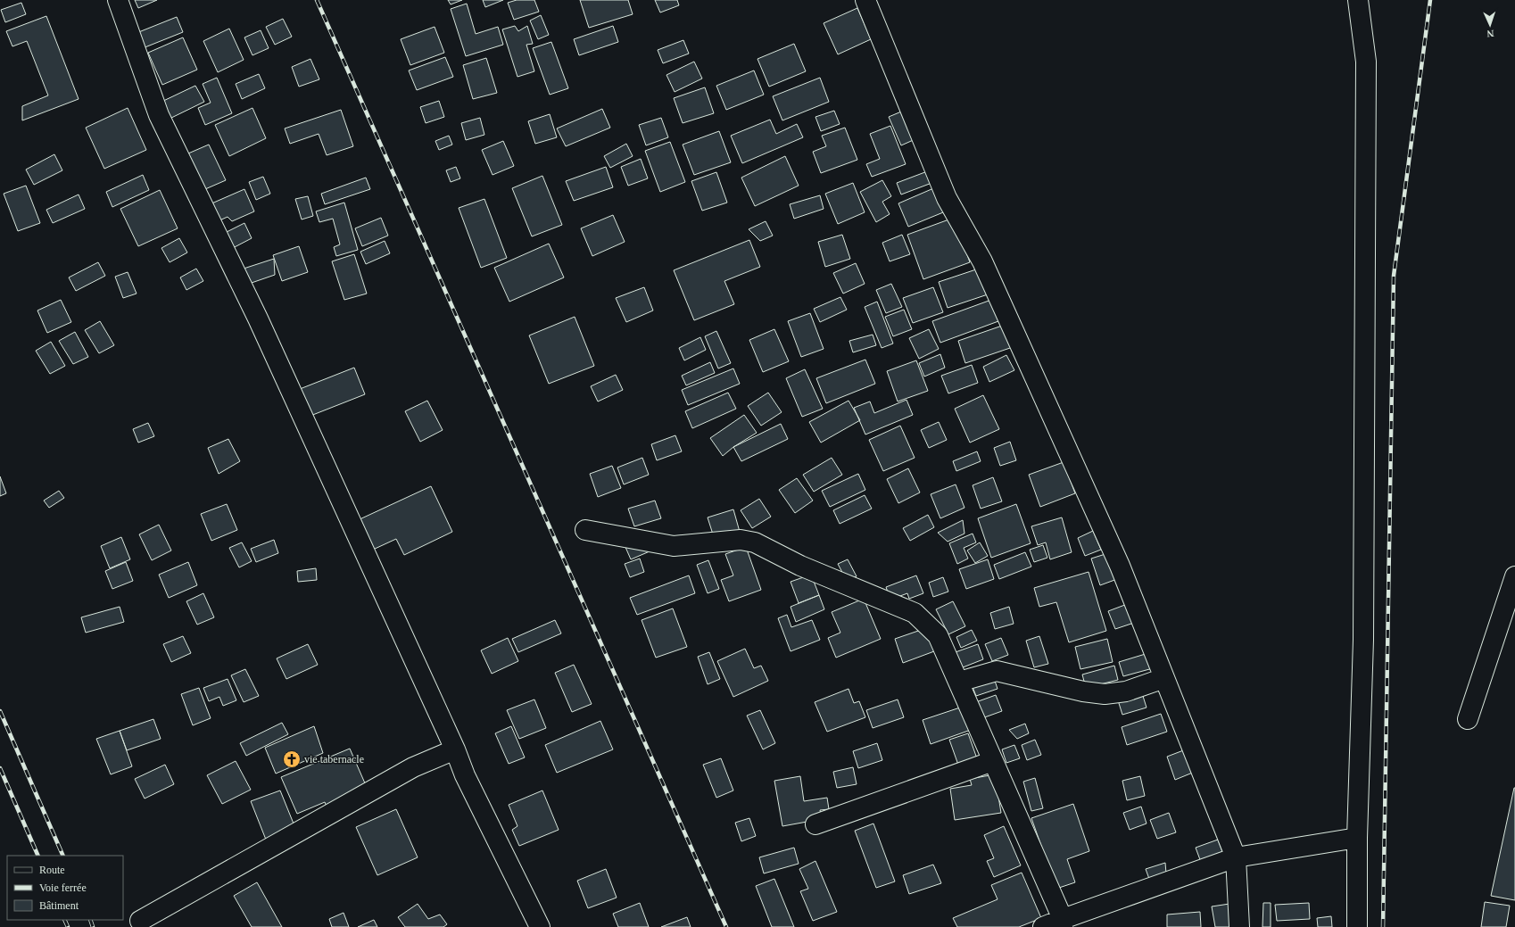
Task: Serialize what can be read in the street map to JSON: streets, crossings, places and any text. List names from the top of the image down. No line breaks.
{"places":{"church":["vie tabernacle"]},"legend":["Route","Voie ferrée","Bâtiment"],"north":"bottom"}
